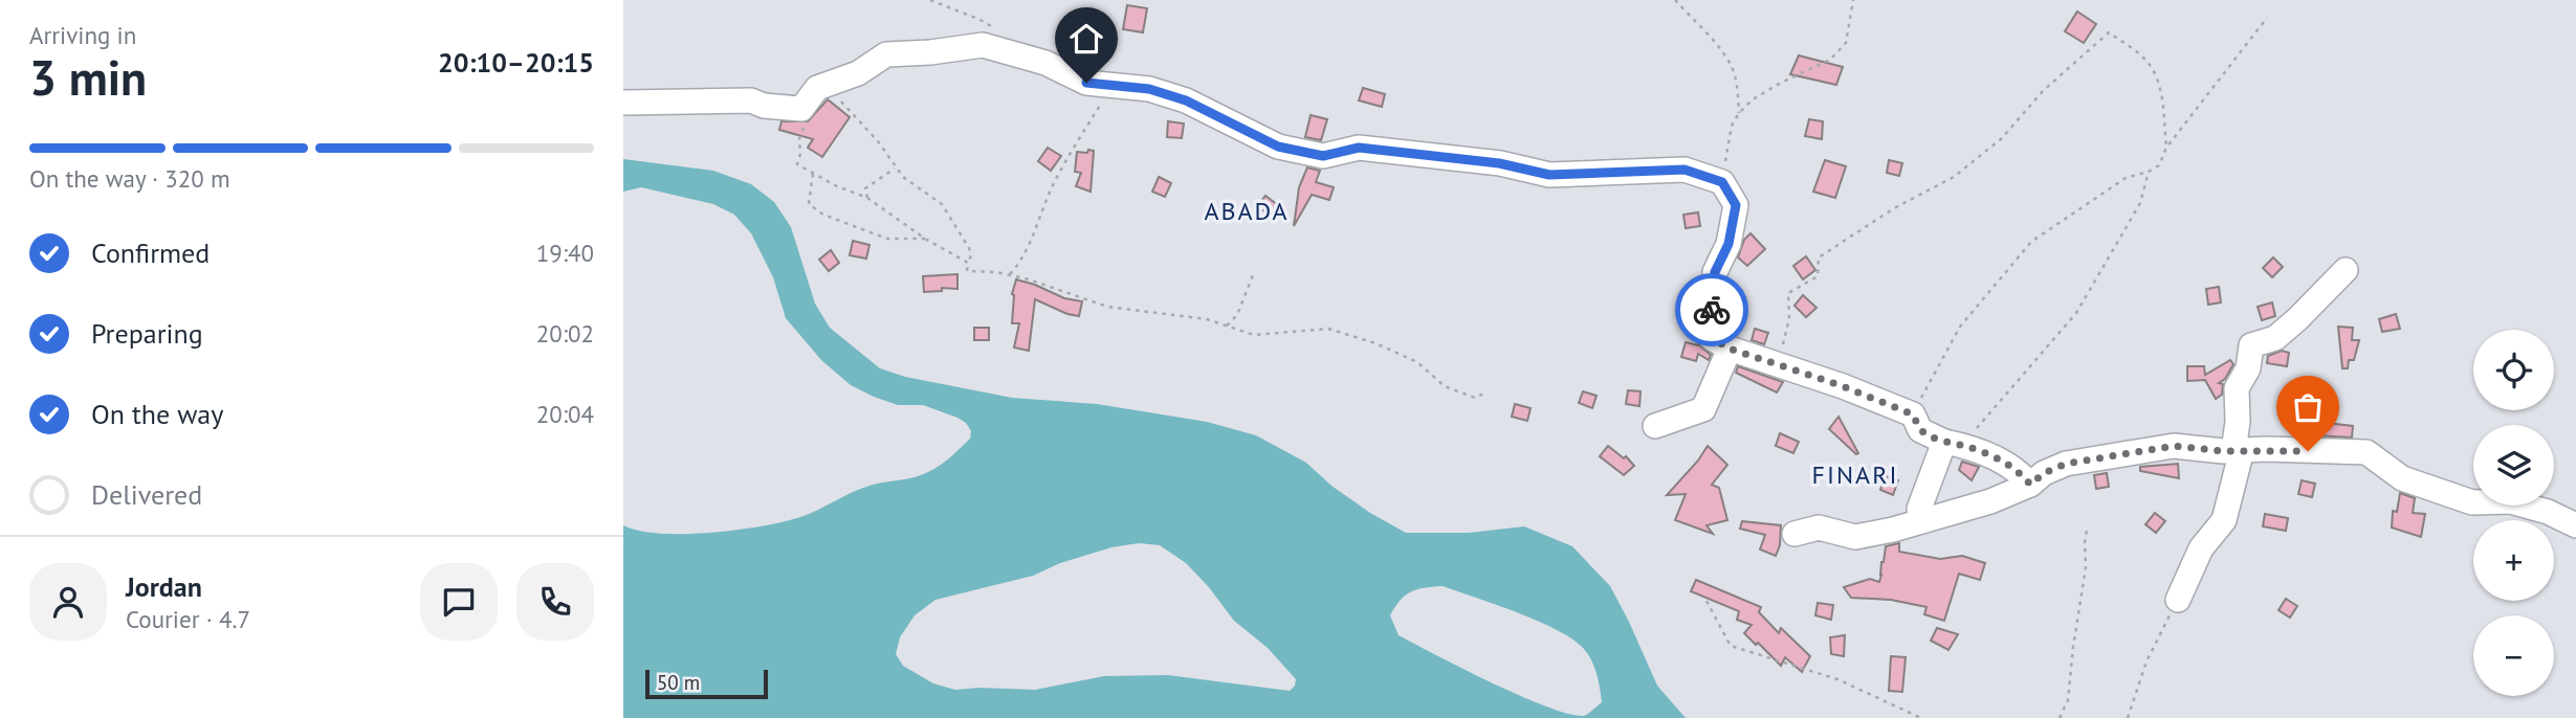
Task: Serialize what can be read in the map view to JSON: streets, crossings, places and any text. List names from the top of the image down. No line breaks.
{"districts":["ABADA","FINARI"],"scale_bar":"50 m","page":{"heading":["3 min","Arriving in","20:10–20:15"],"panel":["Jordan","Courier · 4.7"],"bar":"On the way · 320 m","list":[["Confirmed","19:40"],["Preparing","20:02"],["On the way","20:04"],"Delivered"],"map_buttons":["+","−"],"scale":"50 m"}}
